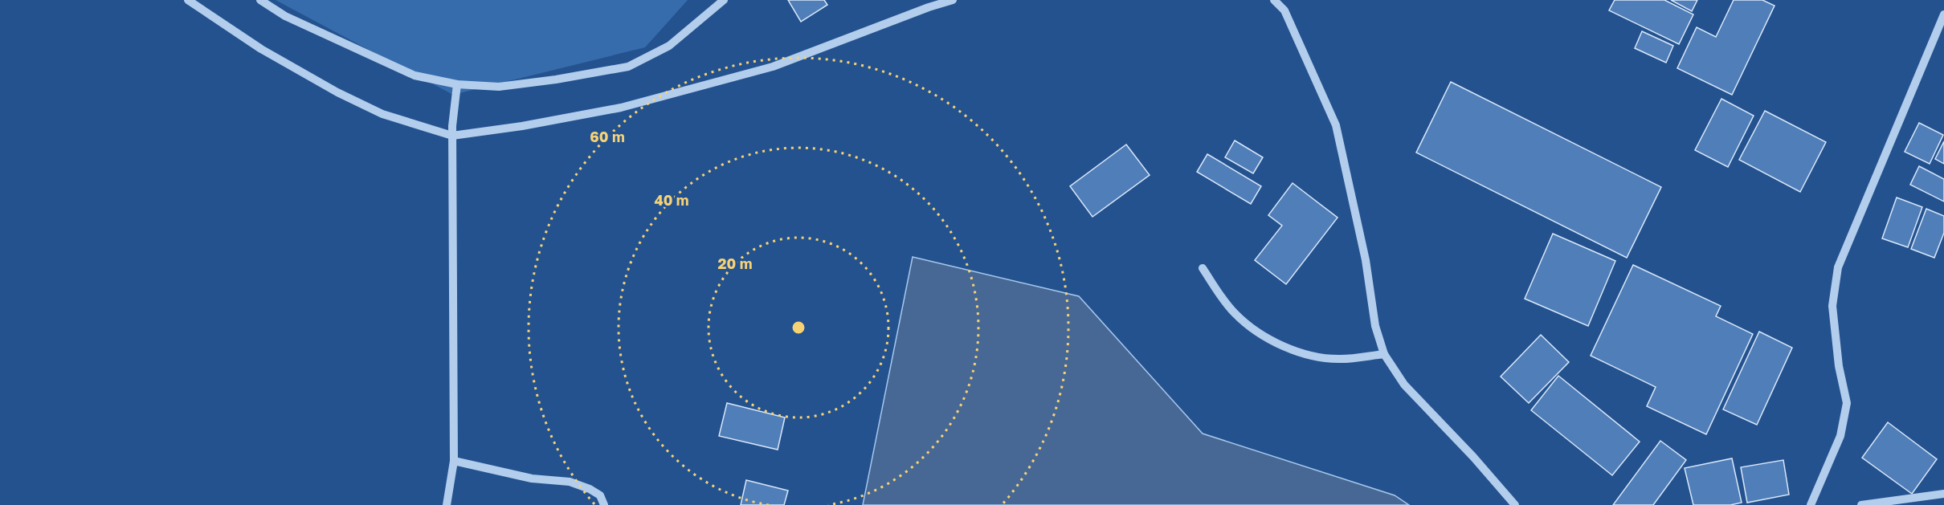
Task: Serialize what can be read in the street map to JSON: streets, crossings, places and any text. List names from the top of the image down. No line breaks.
{"rings":["60 m","40 m","20 m"]}
